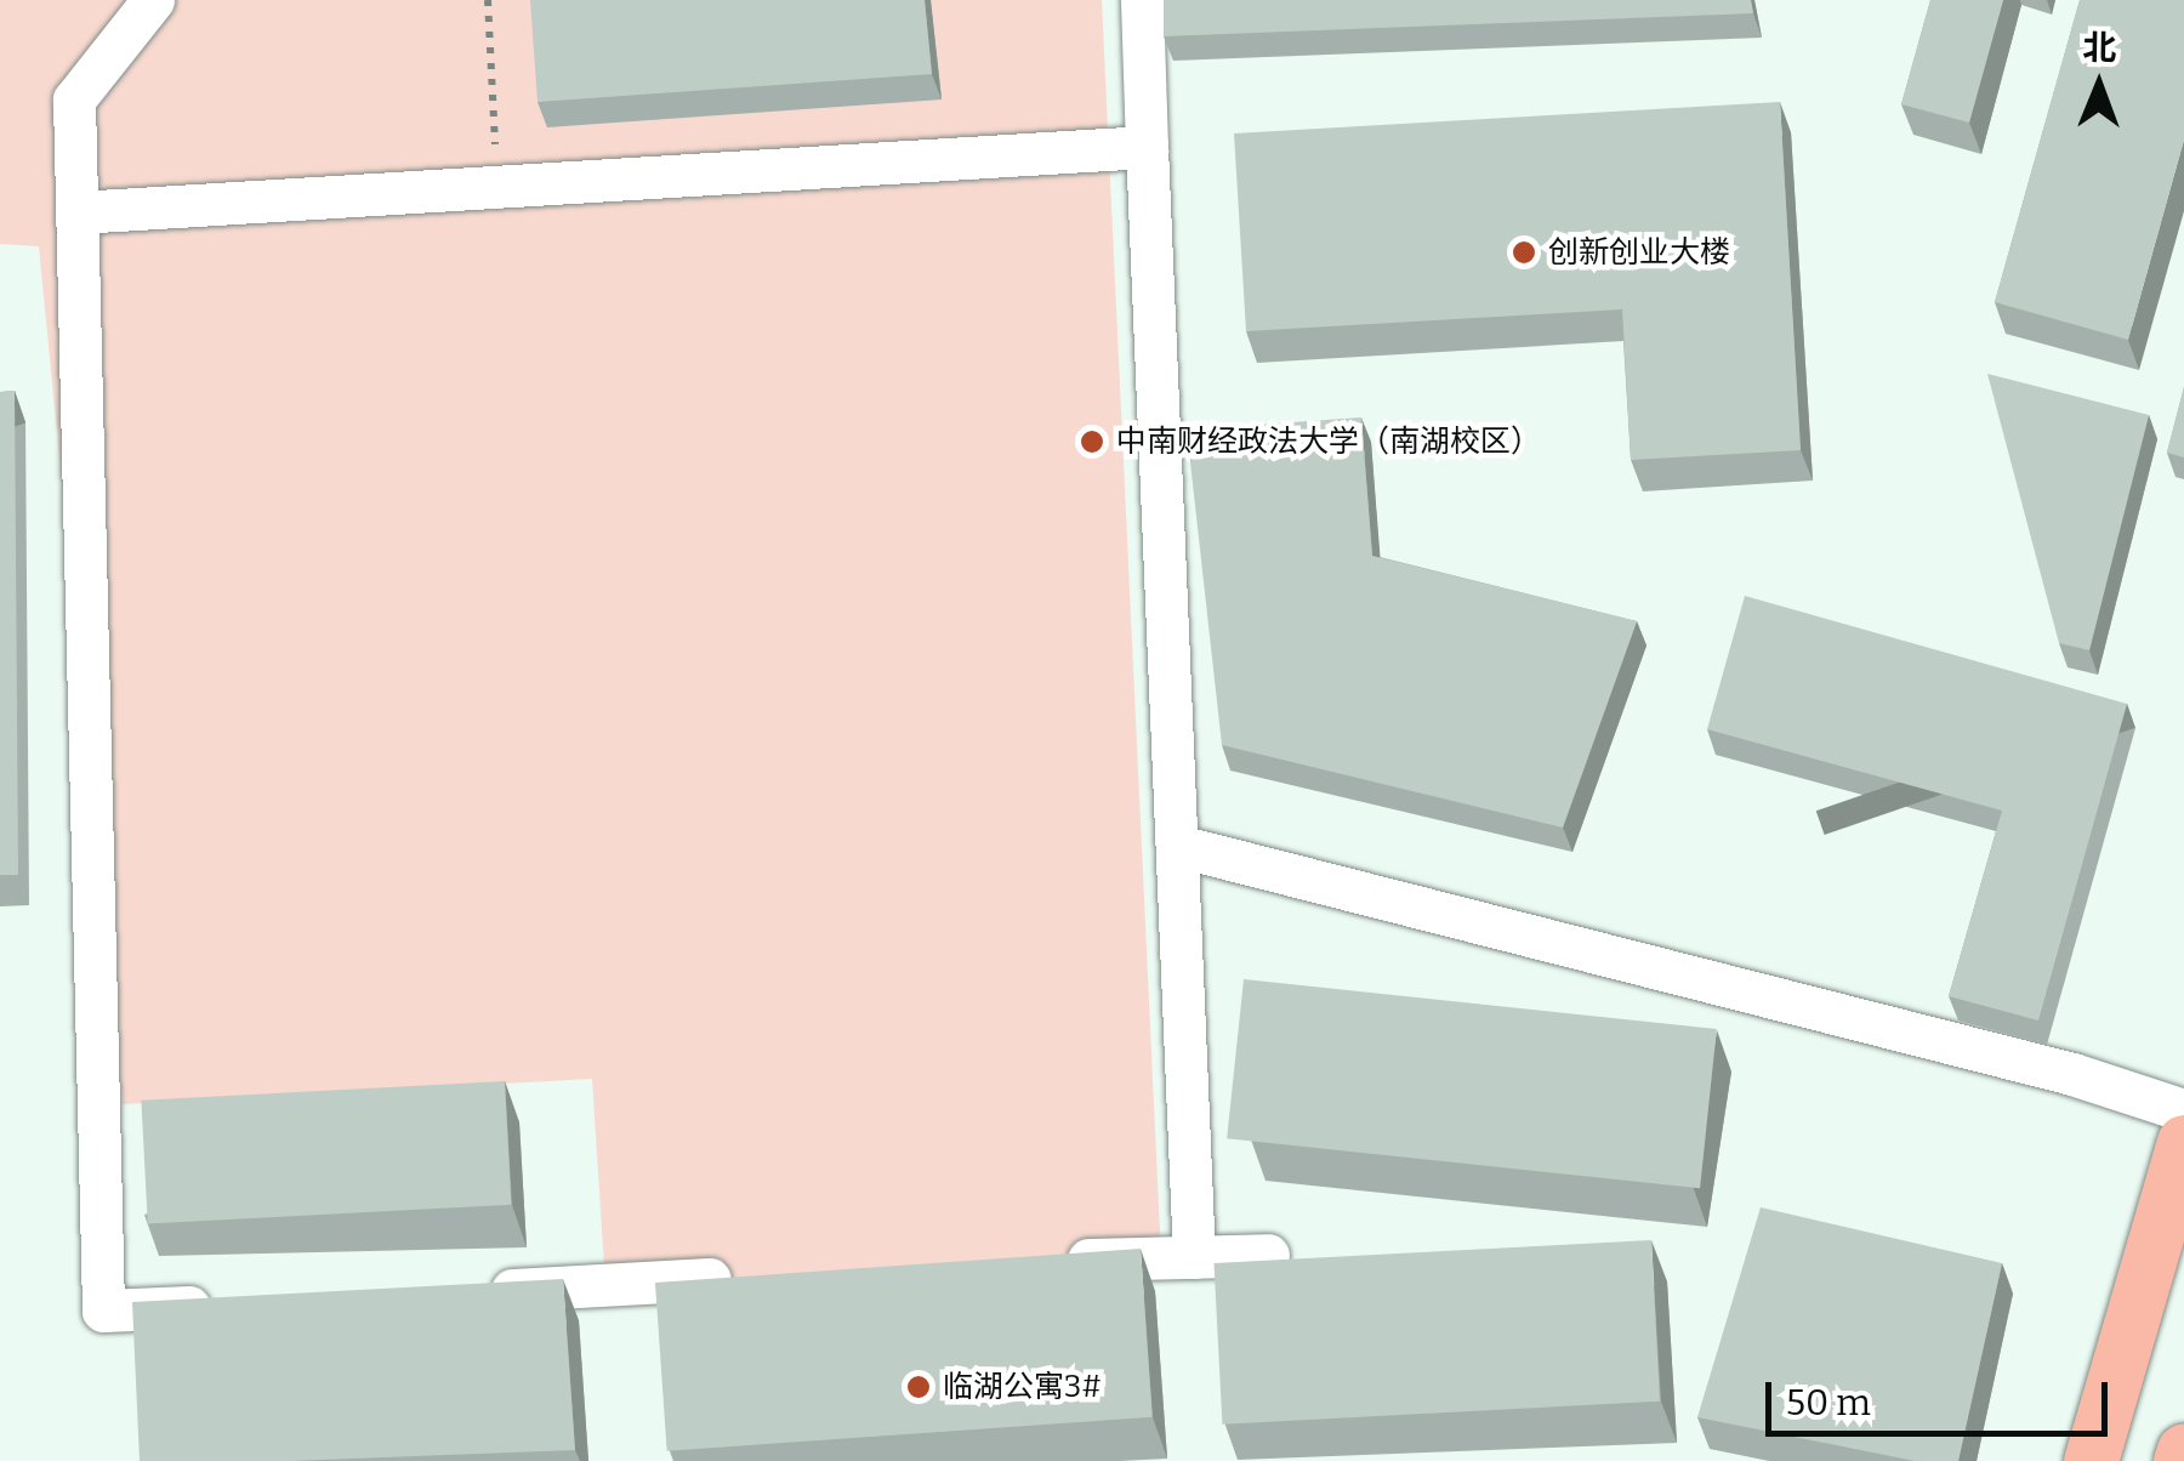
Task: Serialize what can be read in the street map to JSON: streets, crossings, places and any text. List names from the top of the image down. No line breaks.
{"places":["创新创业大楼","中南财经政法大学（南湖校区）","临湖公寓3#"],"scale_bar":"50 m","north":"top"}
